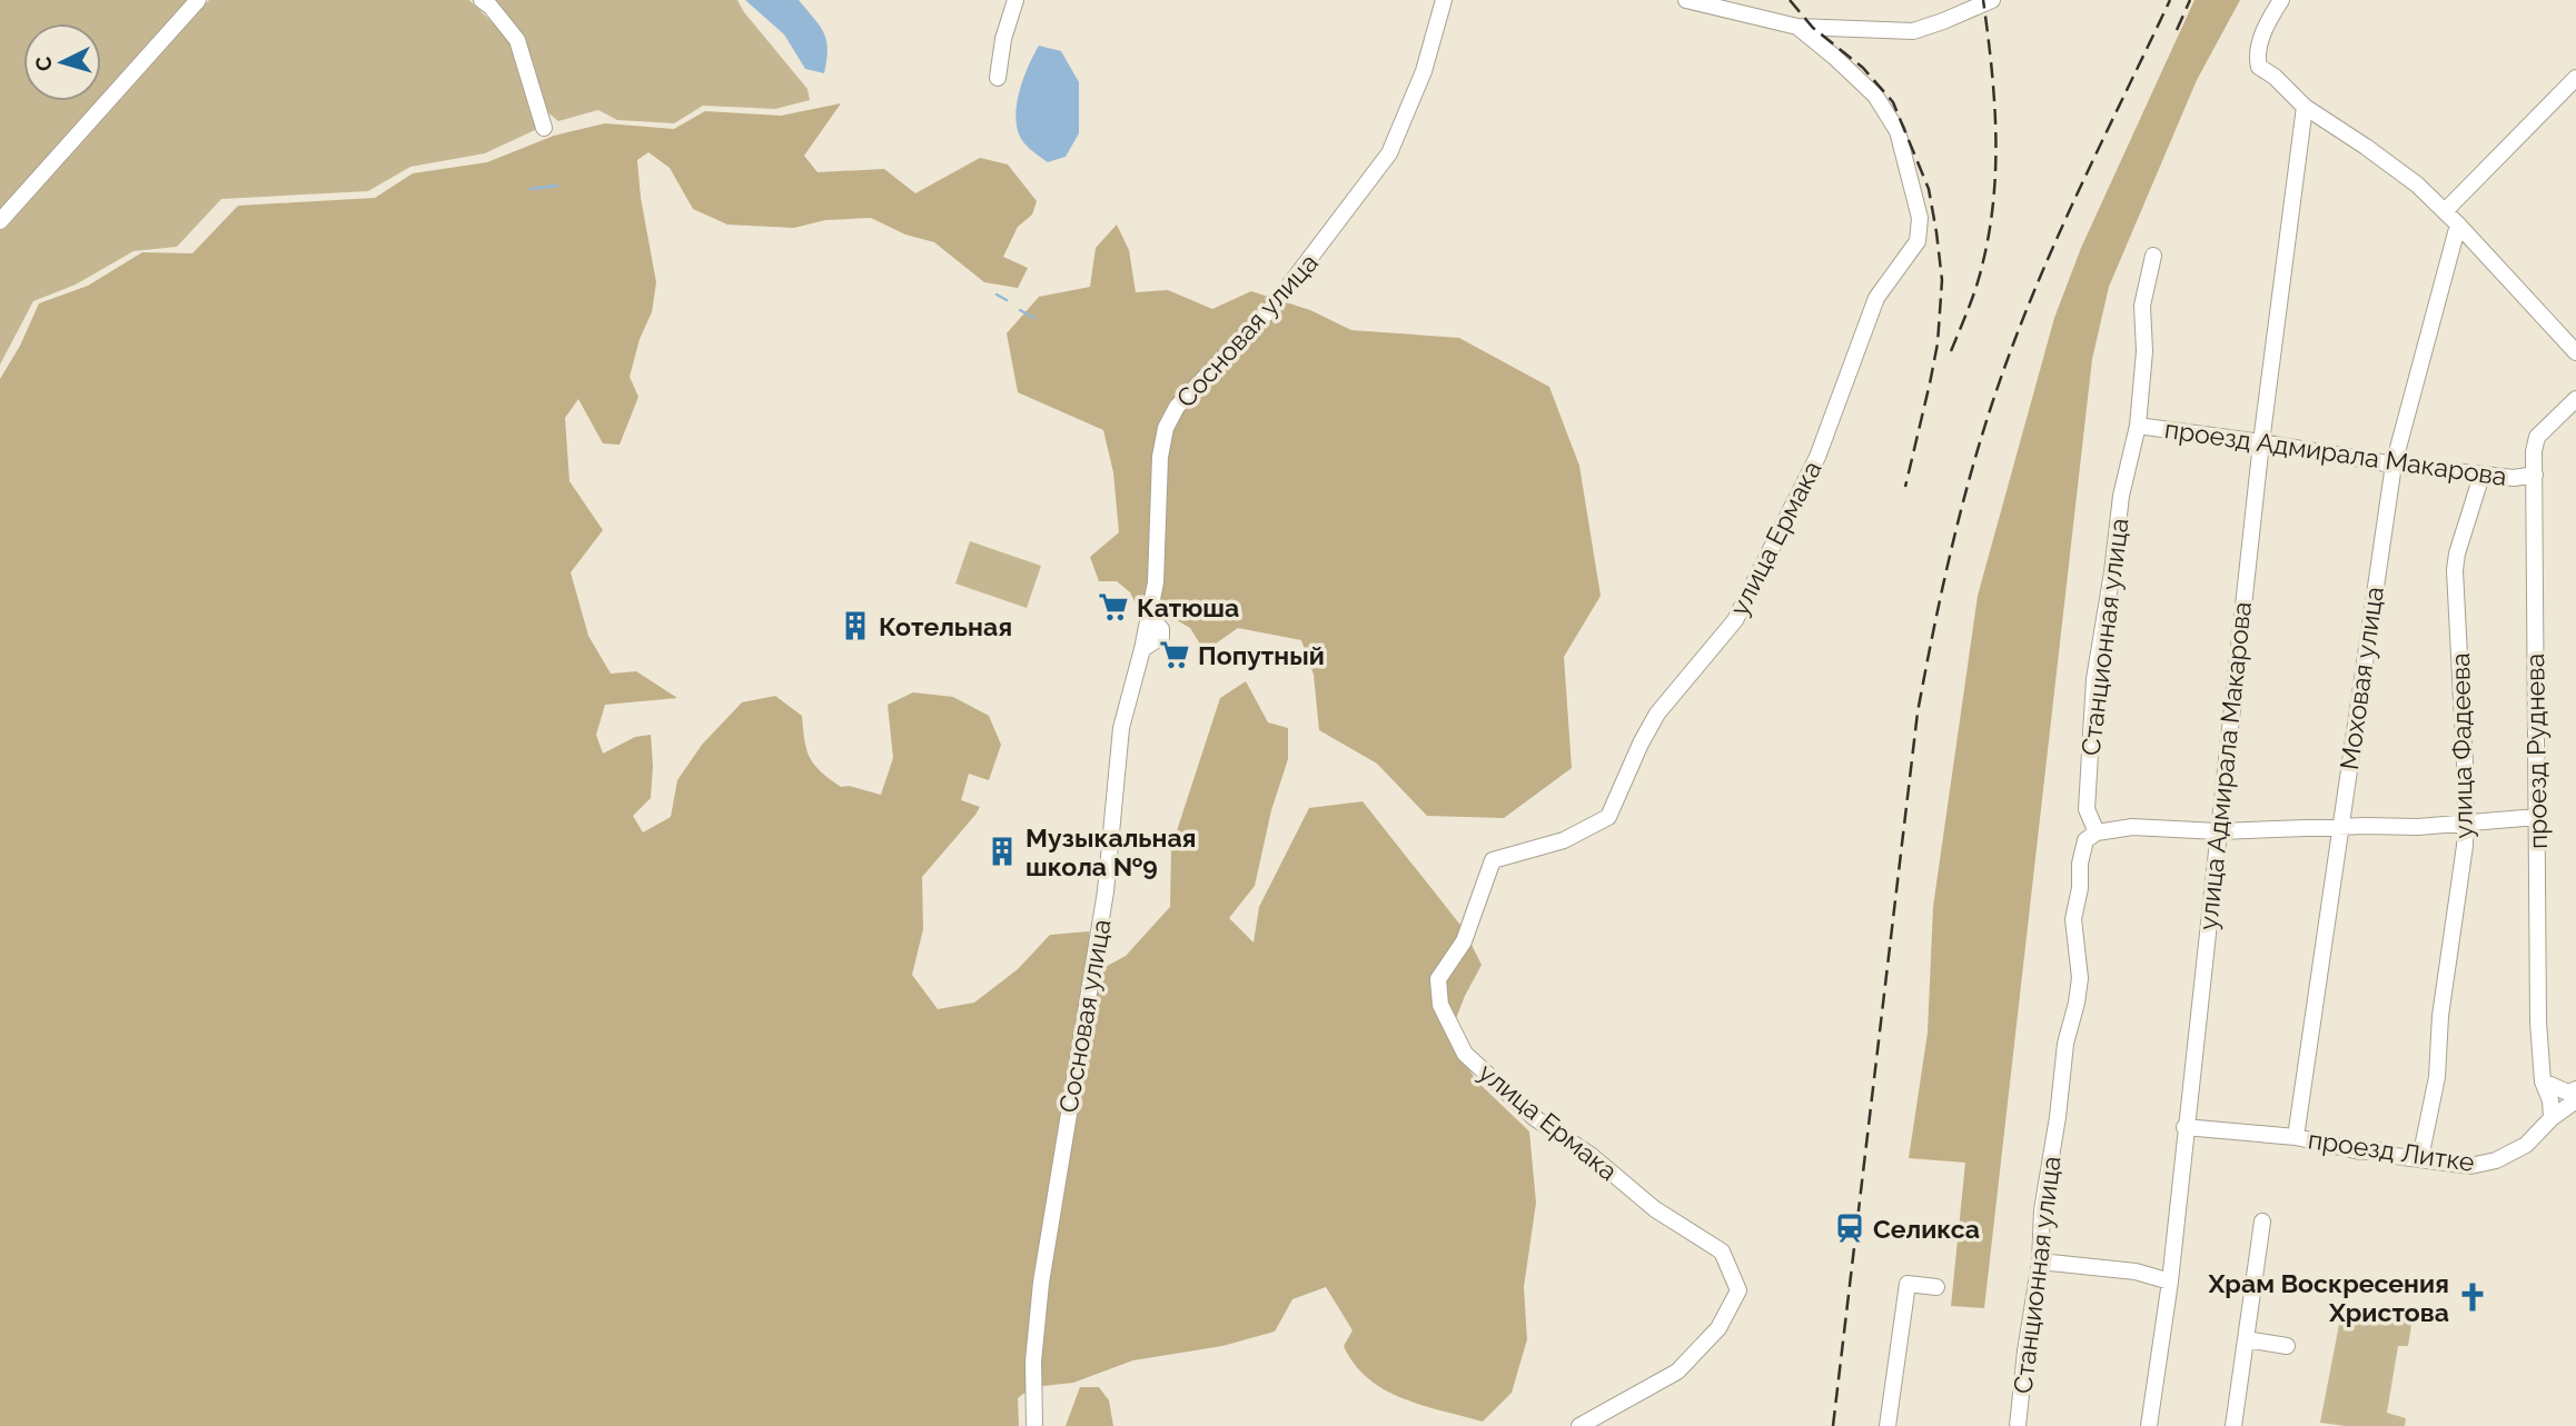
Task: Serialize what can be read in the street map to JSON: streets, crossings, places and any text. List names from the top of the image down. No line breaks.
{"streets":{"street":["Сосновая улица","проезд Адмирала Макарова","улица Ермака","Станционная улица","Моховая улица","улица Фадеева","проезд Руднева","улица Адмирала Макарова","проезд Литке"]},"crossings":[["проезд Адмирала Макарова","Станционная улица"],["проезд Адмирала Макарова","Моховая улица"],["проезд Адмирала Макарова","улица Фадеева"],["проезд Адмирала Макарова","проезд Руднева"],["проезд Адмирала Макарова","улица Адмирала Макарова"],["Моховая улица","проезд Литке"],["улица Фадеева","проезд Литке"],["проезд Руднева","проезд Литке"],["улица Адмирала Макарова","проезд Литке"]],"places":{"supermarket":["Катюша","Попутный"],"building":["Котельная","Музыкальная школа №9"],"station":["Селикса"],"church":["Храм Воскресения Христова"]},"north":"left"}
